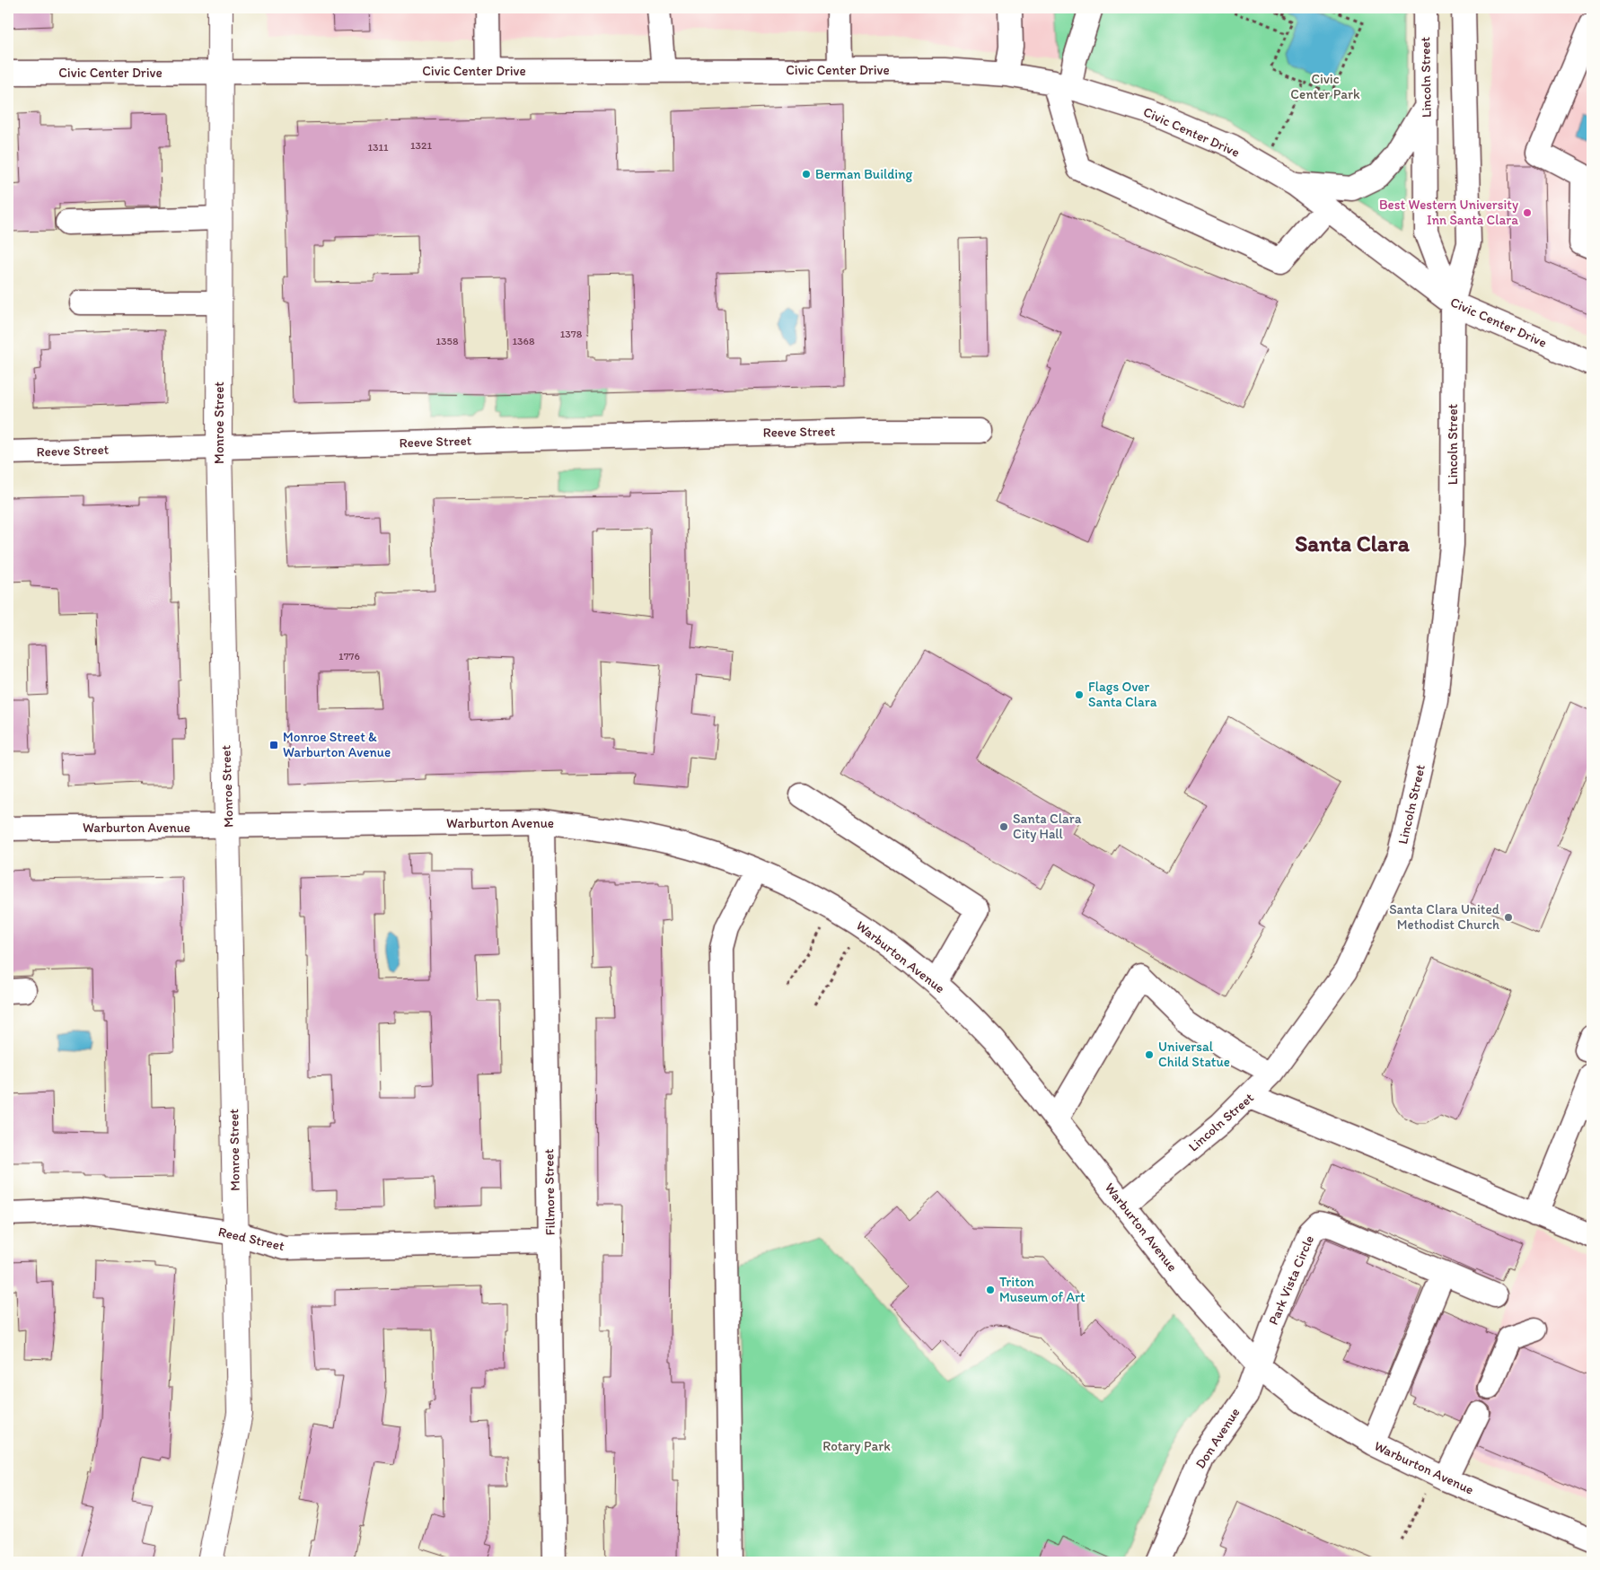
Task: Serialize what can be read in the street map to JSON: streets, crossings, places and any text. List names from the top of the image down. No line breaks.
{"streets":{"main road":["Monroe Street"],"street":["Civic Center Drive","Lincoln Street","Reeve Street","Warburton Avenue","Fillmore Street","Reed Street","Park Vista Circle","Don Avenue"]},"crossings":[["Civic Center Drive","Lincoln Street"],["Civic Center Drive","Monroe Street"],["Lincoln Street","Warburton Avenue"],["Monroe Street","Reeve Street"],["Monroe Street","Warburton Avenue"],["Monroe Street","Reed Street"],["Warburton Avenue","Fillmore Street"],["Warburton Avenue","Park Vista Circle"],["Warburton Avenue","Don Avenue"],["Fillmore Street","Reed Street"],["Park Vista Circle","Don Avenue"]],"districts":["Santa Clara"],"parks":["Civic Center Park","Rotary Park"],"places":{"other":["Berman Building","Best Western University Inn Santa Clara","Flags Over Santa Clara","Santa Clara City Hall","Santa Clara United Methodist Church","Universal Child Statue","Triton Museum of Art"],"transit":["Monroe Street & Warburton Avenue"]},"house_numbers":["1321","1311","1378","1358","1368","1776"]}
